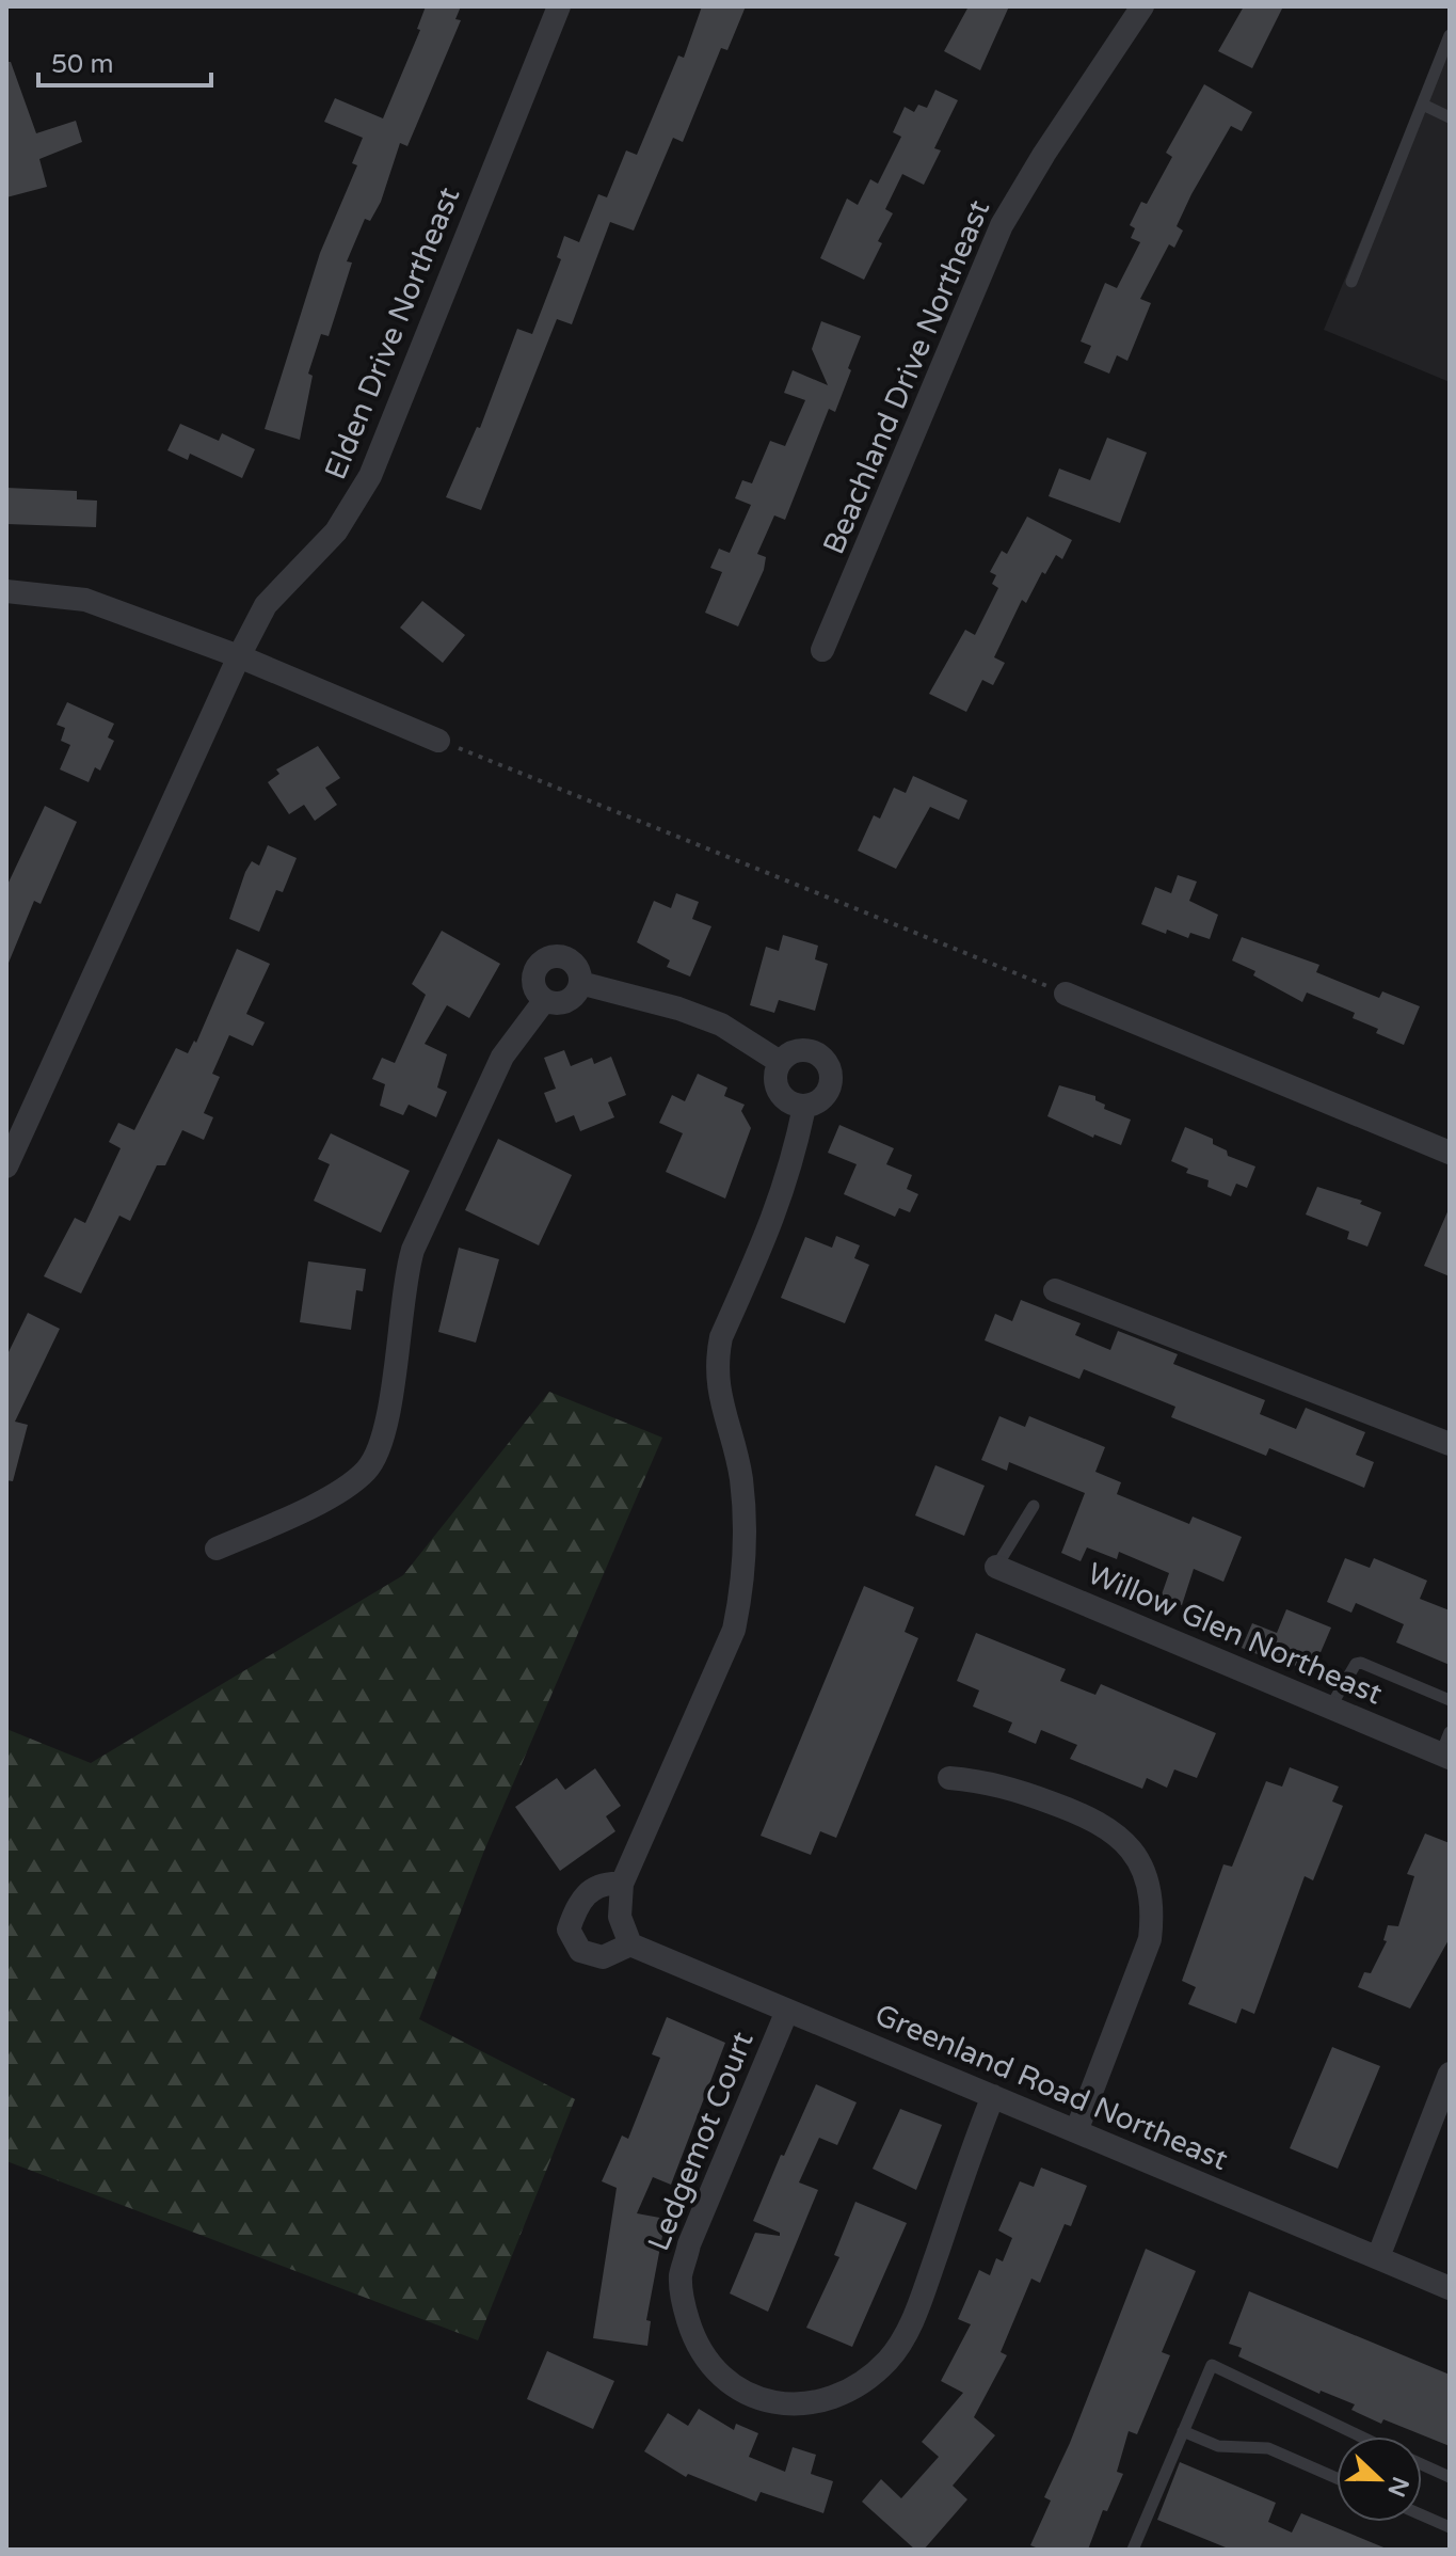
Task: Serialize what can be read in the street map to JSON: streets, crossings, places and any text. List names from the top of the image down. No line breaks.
{"streets":{"street":["Elden Drive Northeast","Beachland Drive Northeast","Willow Glen Northeast","Greenland Road Northeast","Ledgemot Court"]},"crossings":[["Greenland Road Northeast","Ledgemot Court"]],"scale_bar":"50 m","north":"right"}
